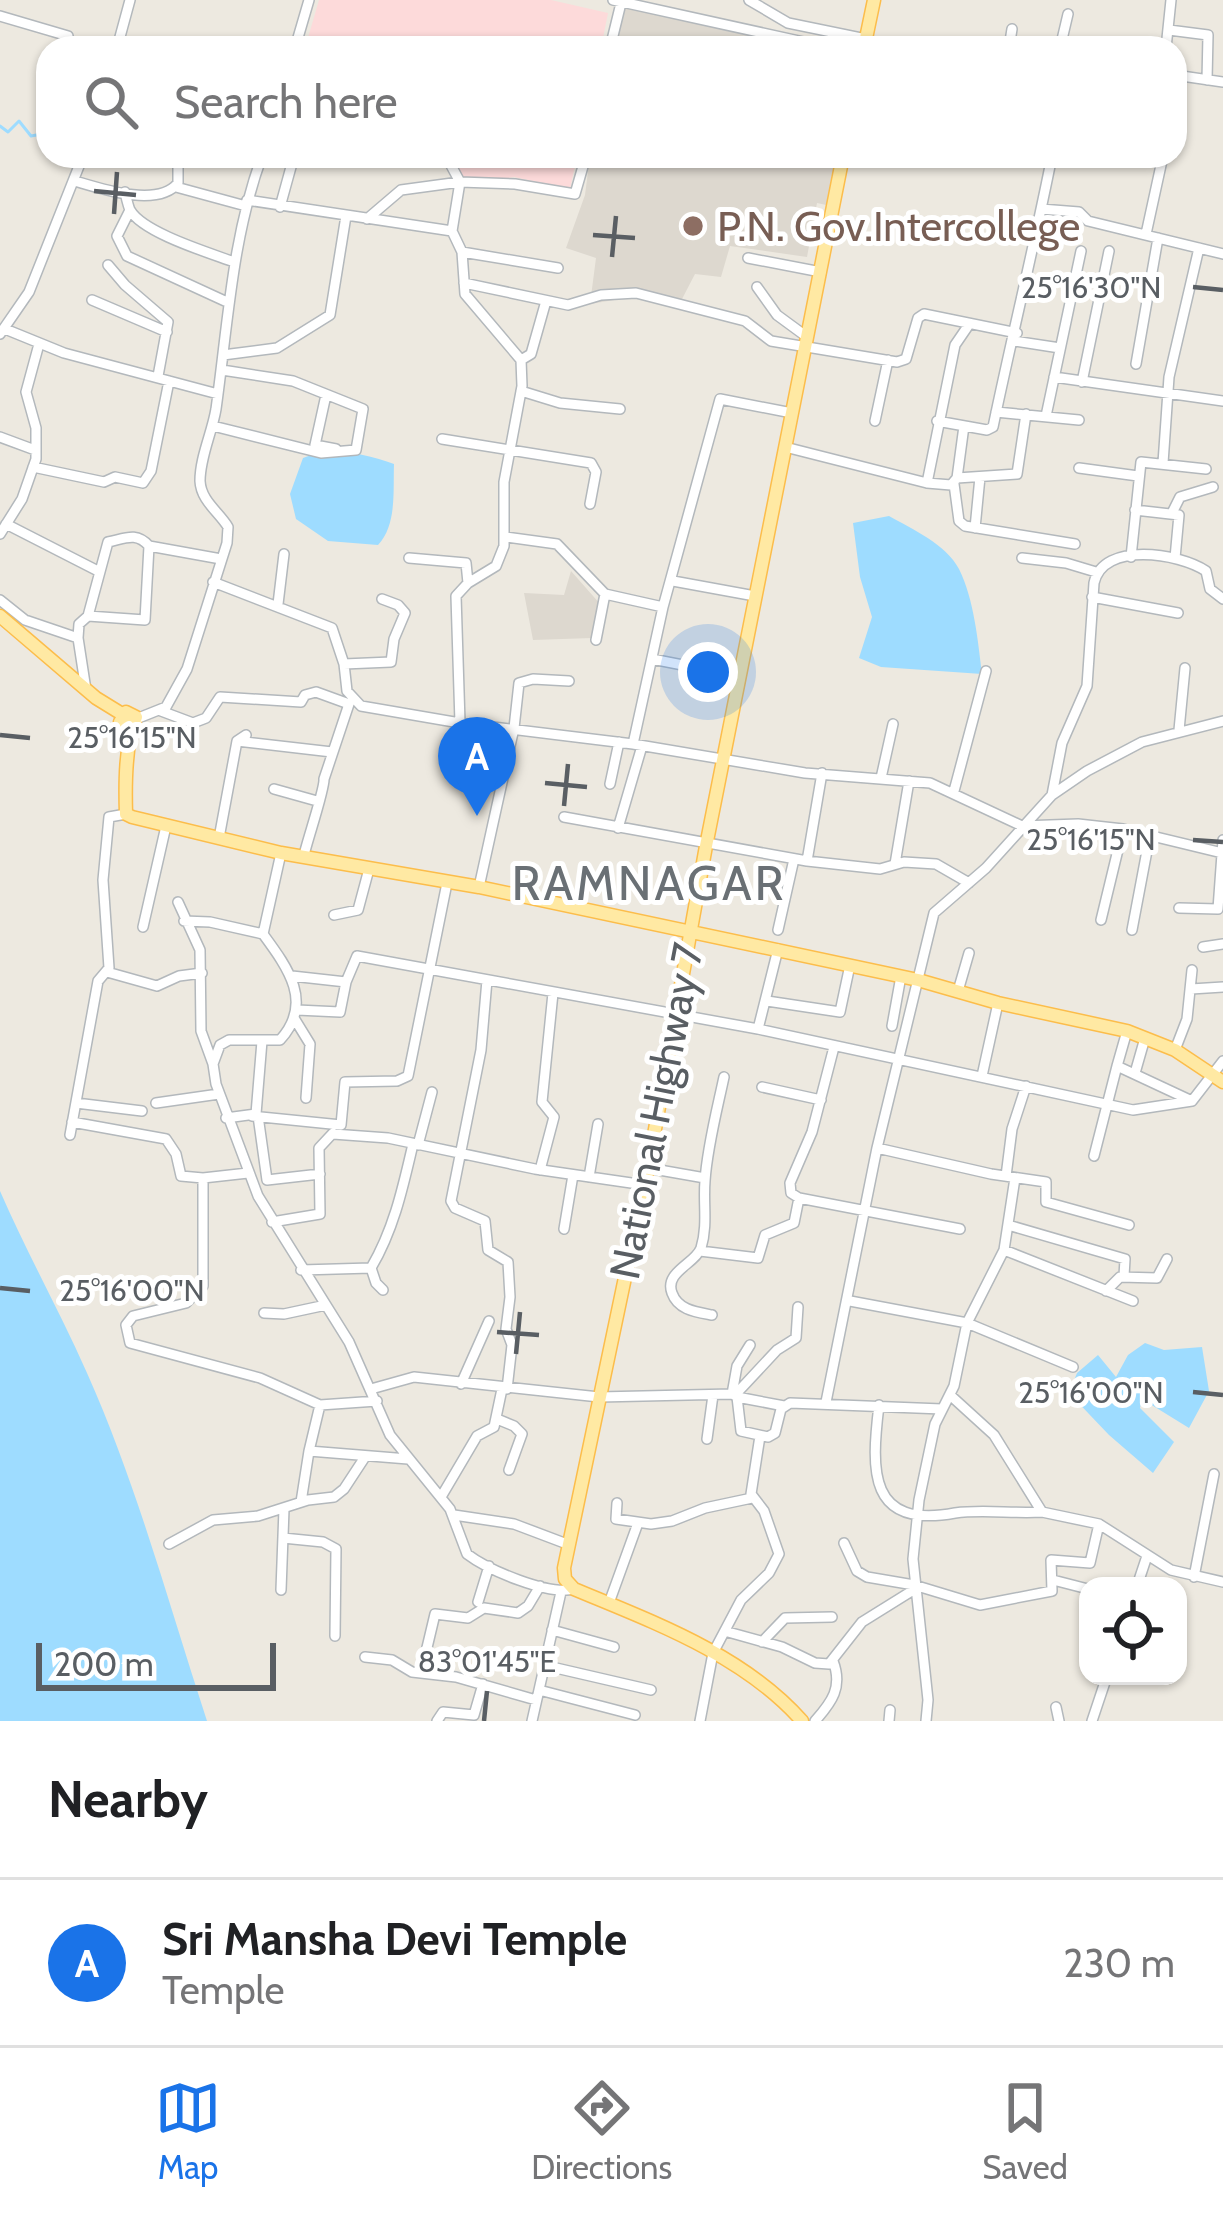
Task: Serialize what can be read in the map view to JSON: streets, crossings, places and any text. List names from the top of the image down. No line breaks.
{"streets":{"main road":["National Highway 7"]},"districts":["RAMNAGAR"],"places":["P.N. Gov.Intercollege"],"scale_bar":"200 m","page":{"search":"Search here","pins":"A","scale":"200 m","heading":"Nearby","list":[{"mark":"A","name":"Sri Mansha Devi Temple","note":"Temple","value":"230 m"}],"nav":["Map","Directions","Saved"]},"coordinates":["25°16'30\"N","25°16'15\"N","25°16'00\"N","83°01'45\"E"]}
